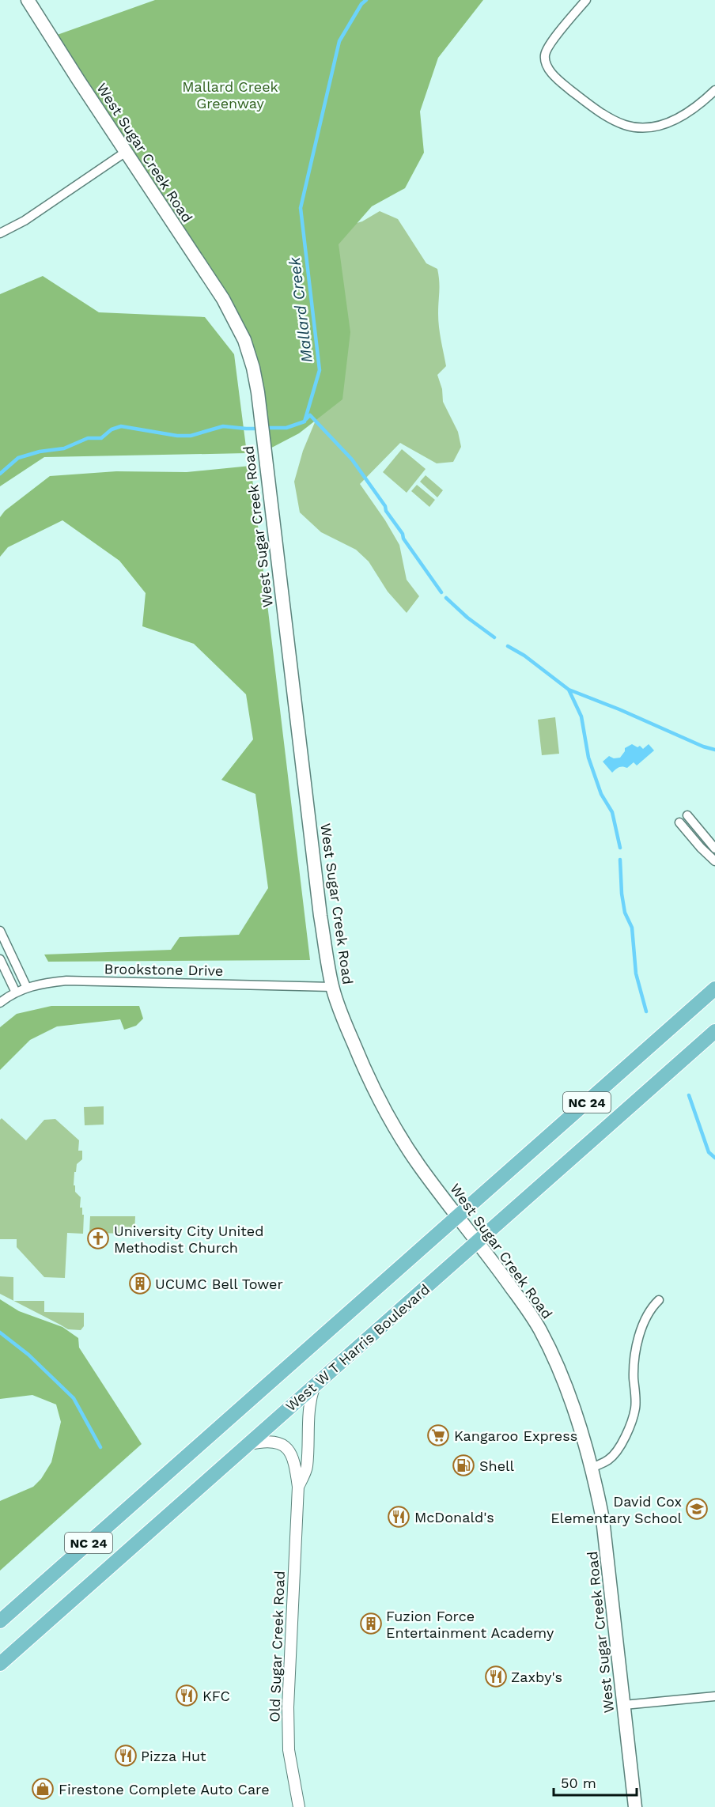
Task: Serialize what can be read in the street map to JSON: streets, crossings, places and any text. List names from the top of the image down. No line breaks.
{"streets":{"main road":["West Sugar Creek Road","NC 24","West W T Harris Boulevard"],"street":["Brookstone Drive","Old Sugar Creek Road"]},"crossings":[["West Sugar Creek Road","Brookstone Drive"],["West Sugar Creek Road","NC 24"],["West Sugar Creek Road","West W T Harris Boulevard"],["West W T Harris Boulevard","Old Sugar Creek Road"]],"water":["Mallard Creek"],"parks":["Mallard Creek Greenway"],"places":{"church":["University City United Methodist Church"],"building":["UCUMC Bell Tower","Fuzion Force Entertainment Academy"],"supermarket":["Kangaroo Express"],"fuel station":["Shell"],"school or university":["David Cox Elementary School"],"restaurant":["McDonald's","Zaxby's","KFC","Pizza Hut"],"shop":["Firestone Complete Auto Care"]},"scale_bar":"50 m"}
